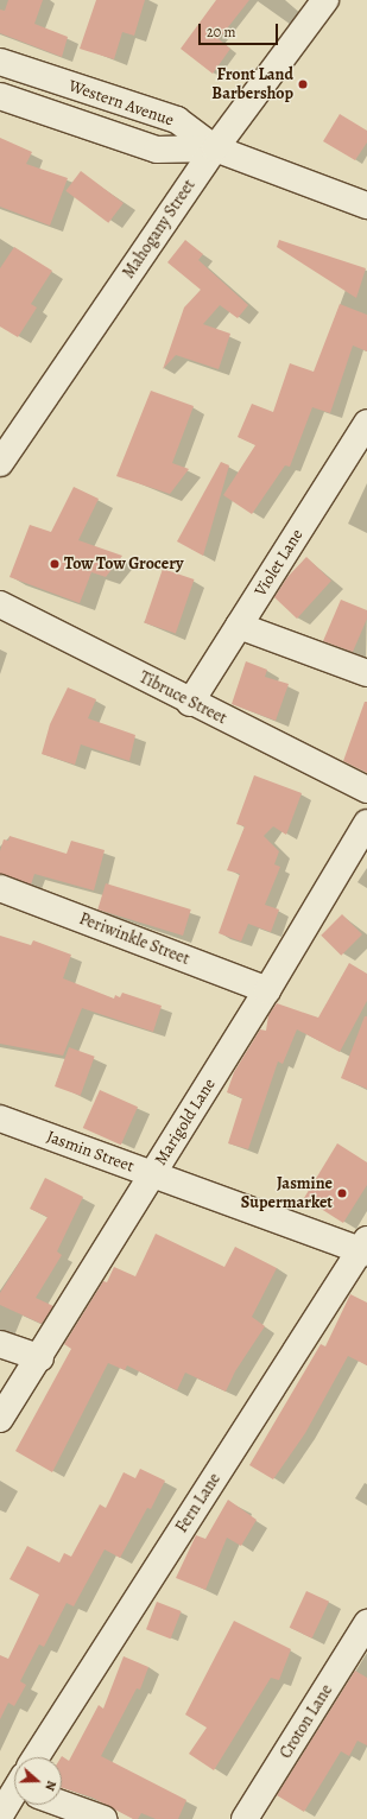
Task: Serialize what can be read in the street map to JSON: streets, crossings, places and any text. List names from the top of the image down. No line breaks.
{"streets":{"street":["Western Avenue","Mahogany Street","Violet Lane","Tibruce Street","Periwinkle Street","Marigold Lane","Jasmin Street","Fern Lane","Croton Lane"]},"crossings":[["Western Avenue","Mahogany Street"],["Violet Lane","Tibruce Street"],["Periwinkle Street","Marigold Lane"],["Marigold Lane","Jasmin Street"],["Jasmin Street","Fern Lane"]],"places":["Front Land Barbershop","Tow Tow Grocery","Jasmine Supermarket"],"scale_bar":"20 m","north":"right"}
